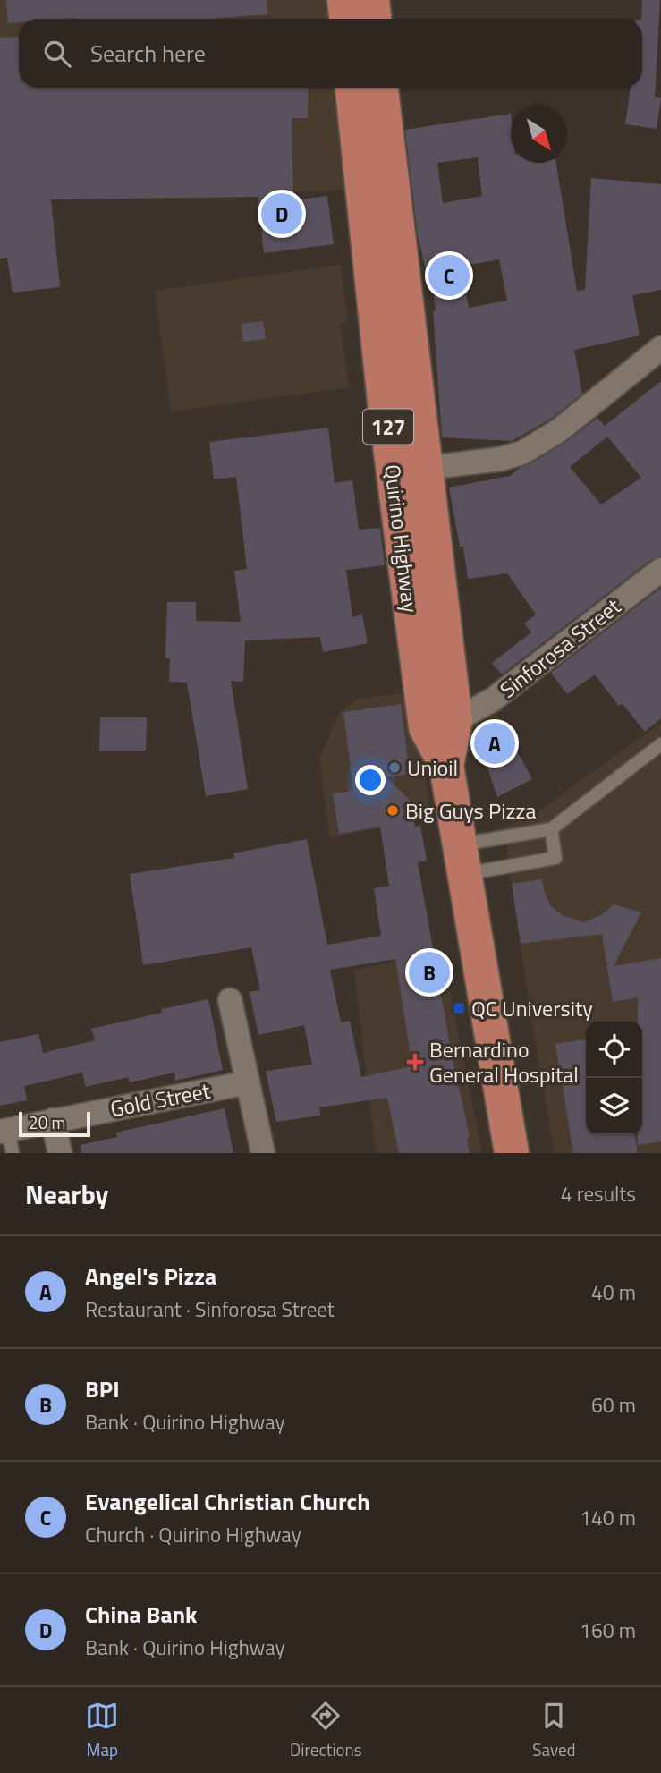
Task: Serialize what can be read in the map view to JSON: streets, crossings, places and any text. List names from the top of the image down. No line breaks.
{"streets":{"main road":["127","Quirino Highway"],"street":["Sinforosa Street","Gold Street"]},"crossings":[["Quirino Highway","Sinforosa Street"]],"places":{"other":["Unioil","Big Guys Pizza"],"transit":["QC University"],"health":["Bernardino General Hospital"]},"scale_bar":"20 m","north":"bottom right","page":{"search":"Search here","pins":["D","C","A","B"],"scale":"20 m","heading":["Nearby","4 results"],"list":[{"mark":"A","name":"Angel's Pizza","note":"Restaurant · Sinforosa Street","value":"40 m"},{"mark":"B","name":"BPI","note":"Bank · Quirino Highway","value":"60 m"},{"mark":"C","name":"Evangelical Christian Church","note":"Church · Quirino Highway","value":"140 m"},{"mark":"D","name":"China Bank","note":"Bank · Quirino Highway","value":"160 m"}],"nav":["Map","Directions","Saved"]}}
